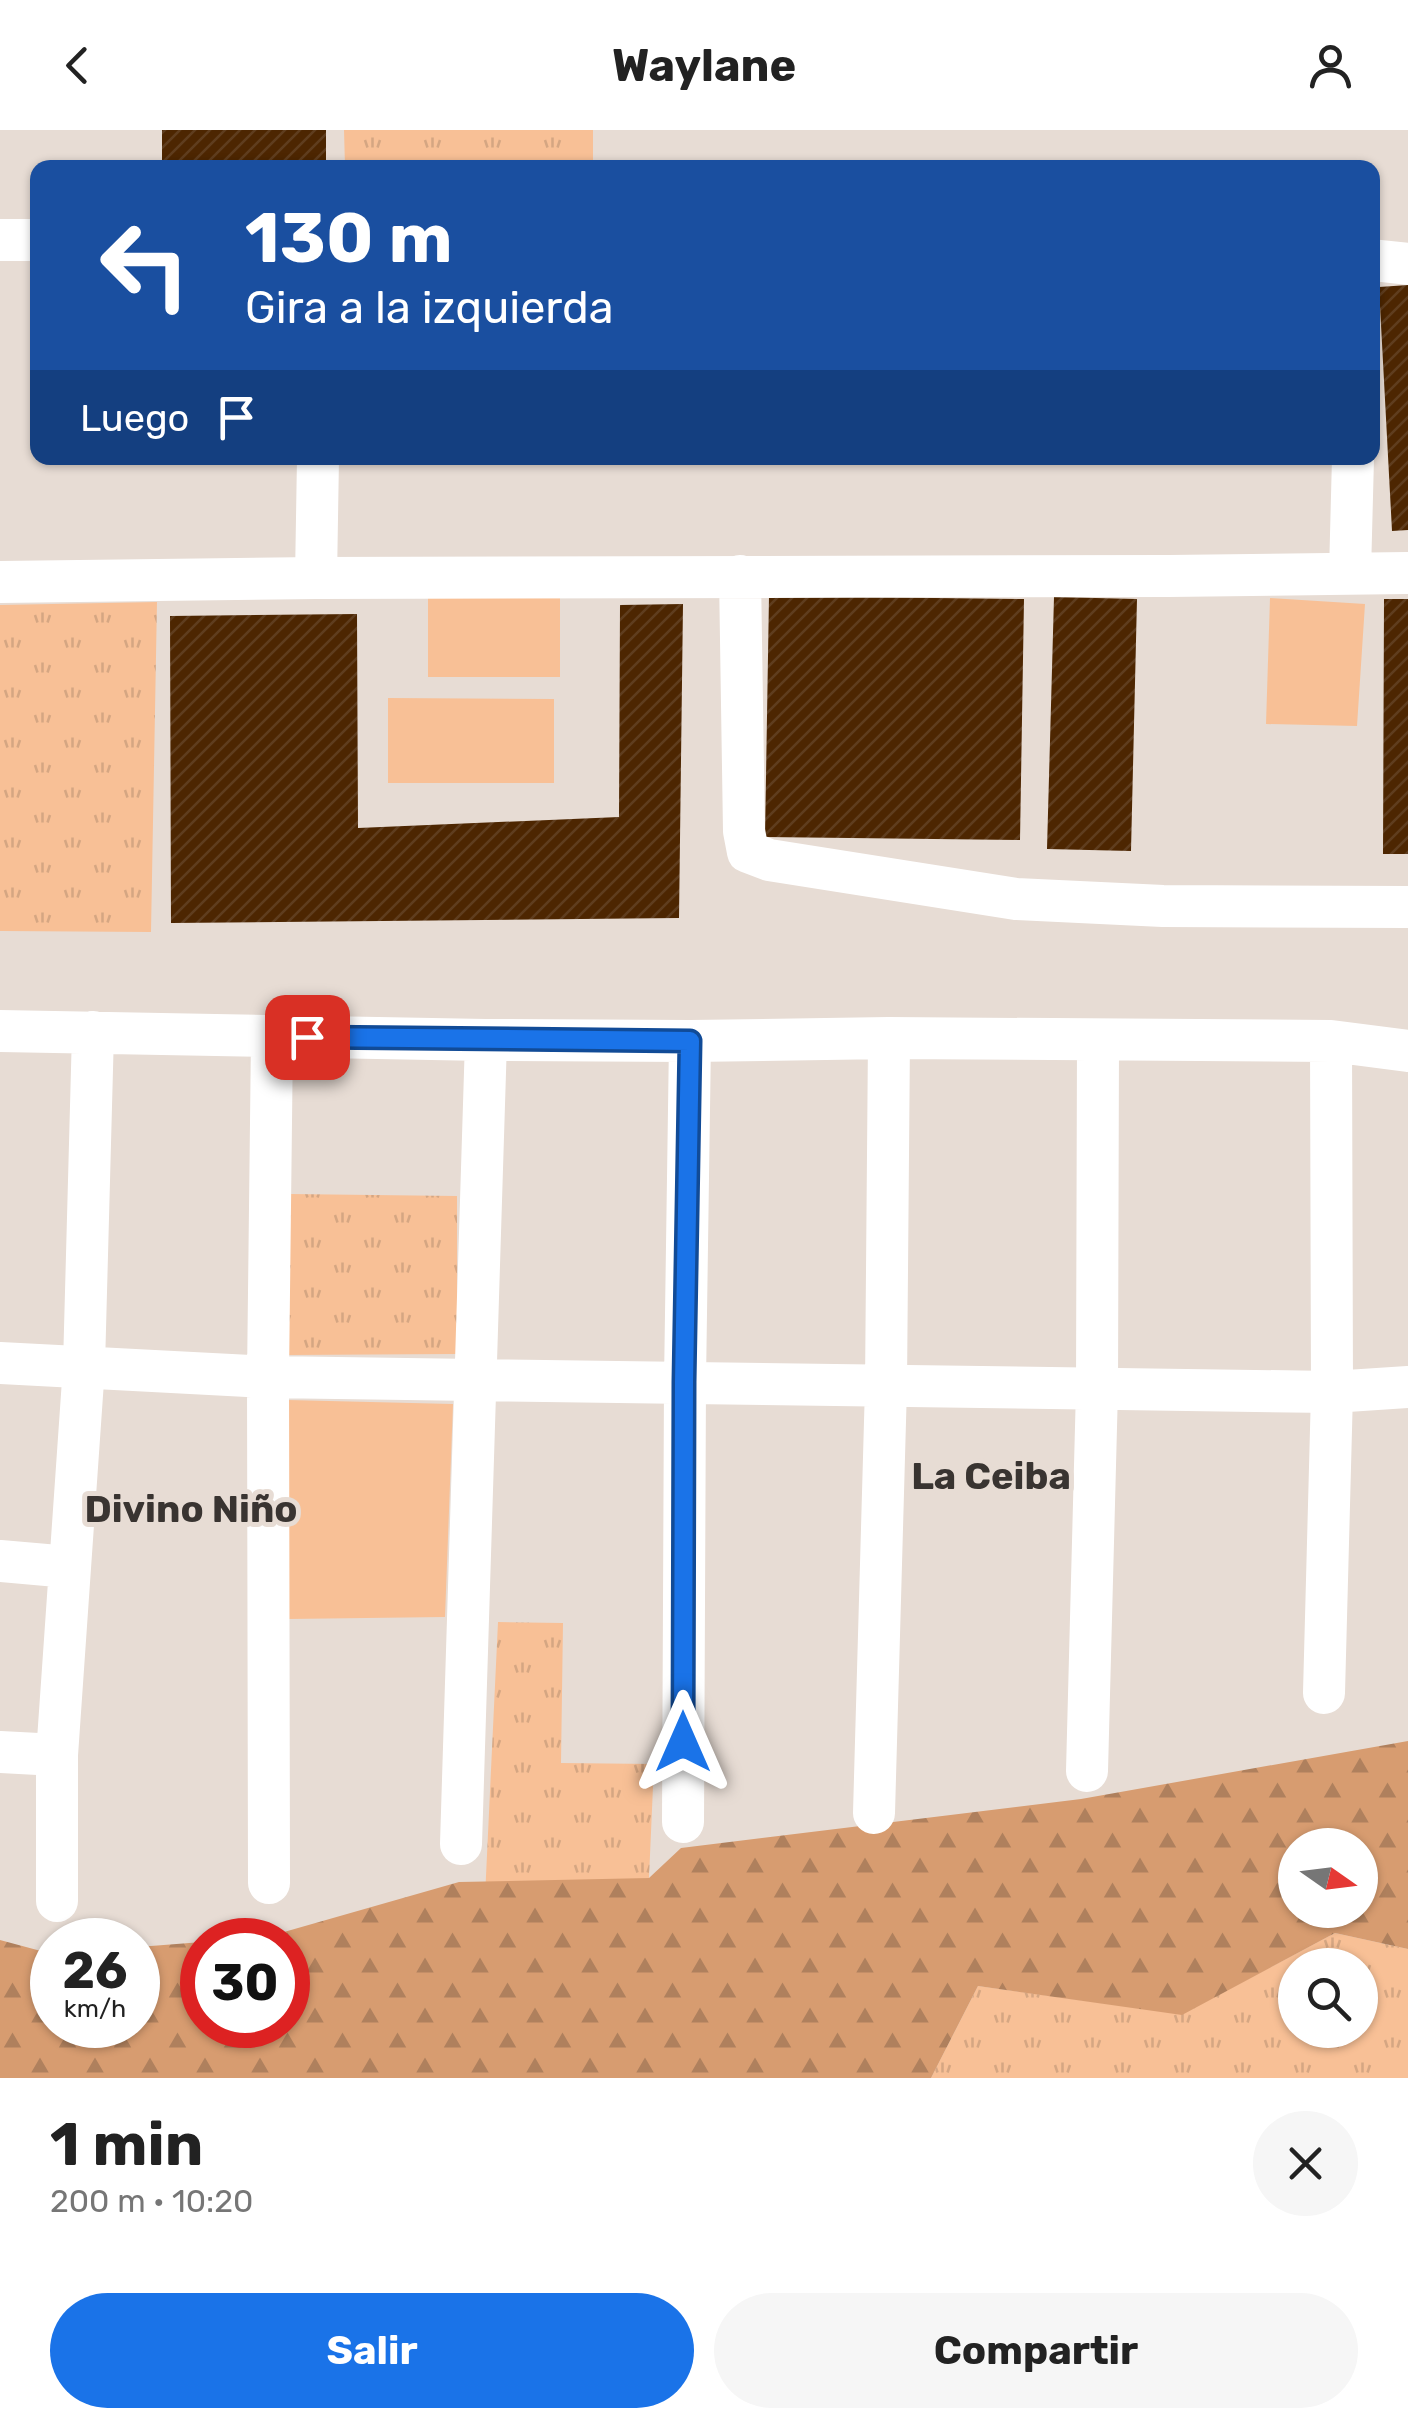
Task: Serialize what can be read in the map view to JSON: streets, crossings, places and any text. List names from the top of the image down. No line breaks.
{"districts":["La Ceiba","Divino Niño"],"north":"right","page":{"header":"Waylane","turn":["130 m","Gira a la izquierda"],"then":"Luego","speed":"26 km/h","limit":"30","heading":["1 min","200 m · 10:20"],"buttons":["Salir","Compartir"]}}
